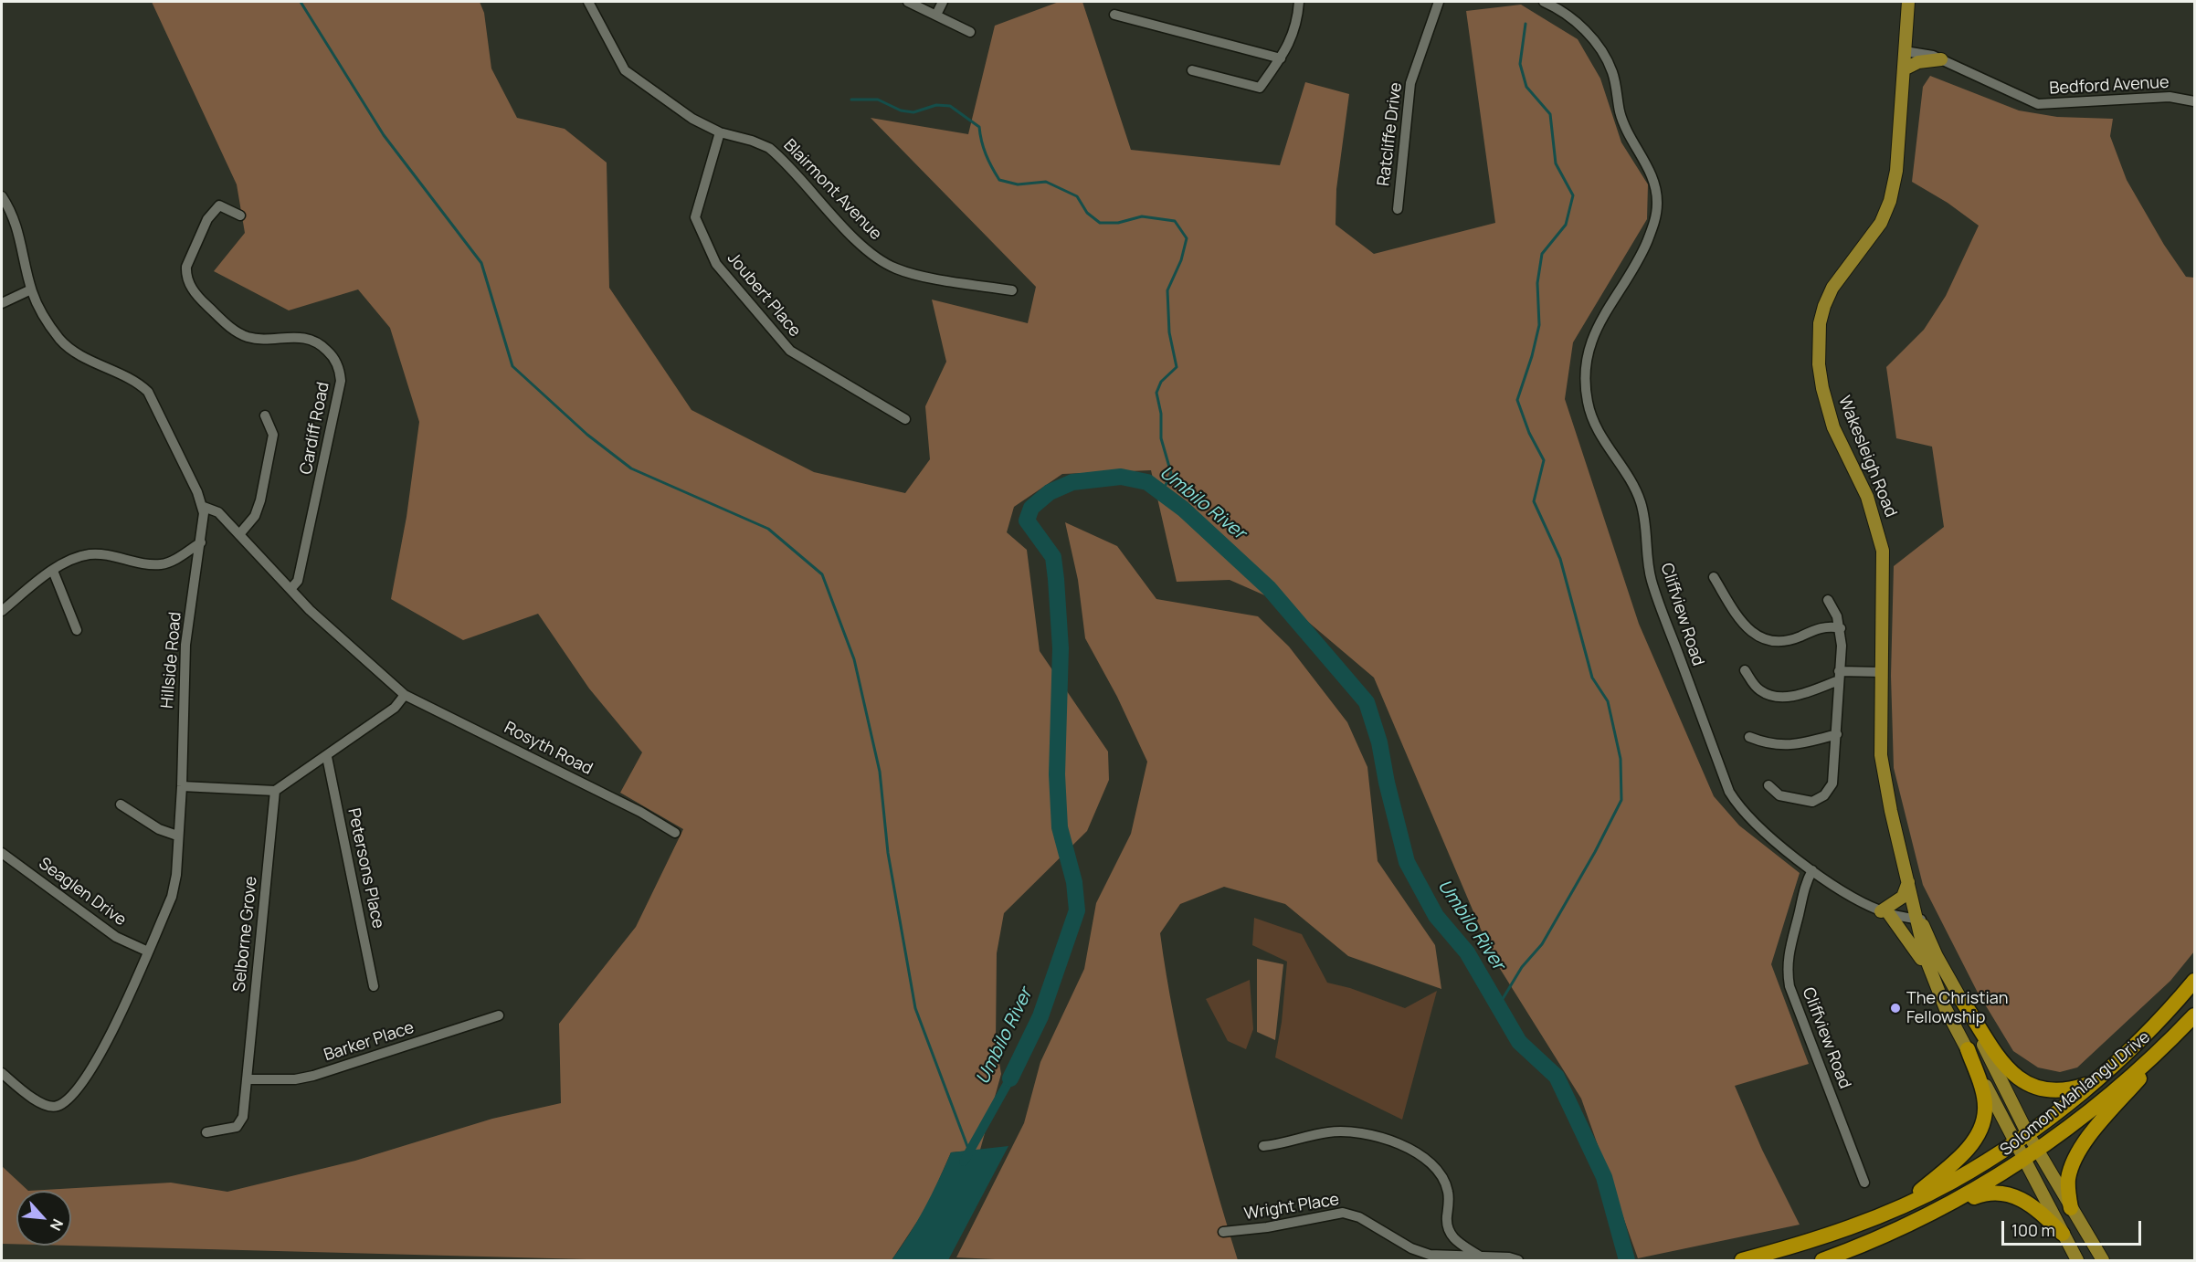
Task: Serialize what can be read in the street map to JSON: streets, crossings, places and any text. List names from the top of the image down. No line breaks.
{"streets":{"highway":["Solomon Mahlangu Drive"],"main road":["Wakesleigh Road"],"street":["Bedford Avenue","Ratcliffe Drive","Blairmont Avenue","Joubert Place","Cardiff Road","Cliffview Road","Hillside Road","Rosyth Road","Petersons Place","Seaglen Drive","Selborne Grove","Barker Place","Wright Place"]},"crossings":[["Bedford Avenue","Wakesleigh Road"],["Blairmont Avenue","Joubert Place"],["Wakesleigh Road","Cliffview Road"],["Wakesleigh Road","Solomon Mahlangu Drive"],["Hillside Road","Seaglen Drive"],["Selborne Grove","Barker Place"]],"water":["Umbilo River"],"places":["The Christian Fellowship"],"scale_bar":"100 m","north":"bottom right"}
